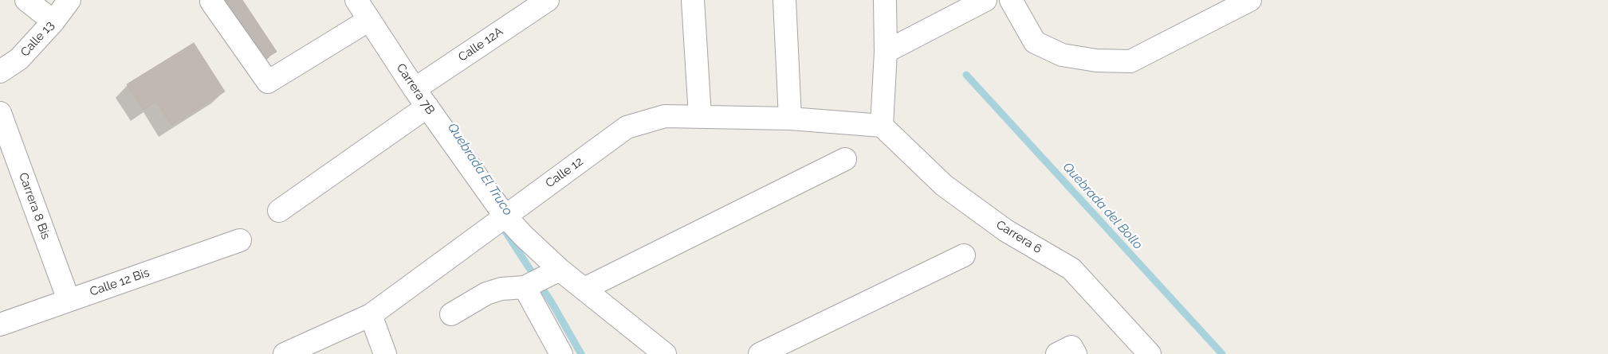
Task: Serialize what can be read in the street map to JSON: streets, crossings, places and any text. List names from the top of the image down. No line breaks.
{"streets":{"street":["Calle 13","Calle 12A","Carrera 7B","Calle 12","Carrera 8 Bis","Carrera 6","Calle 12 Bis"]},"crossings":[["Calle 12A","Carrera 7B"],["Carrera 7B","Calle 12"],["Calle 12","Carrera 6"],["Carrera 8 Bis","Calle 12 Bis"]],"water":["Quebrada El Truco","Quebrada del Bollo"]}
